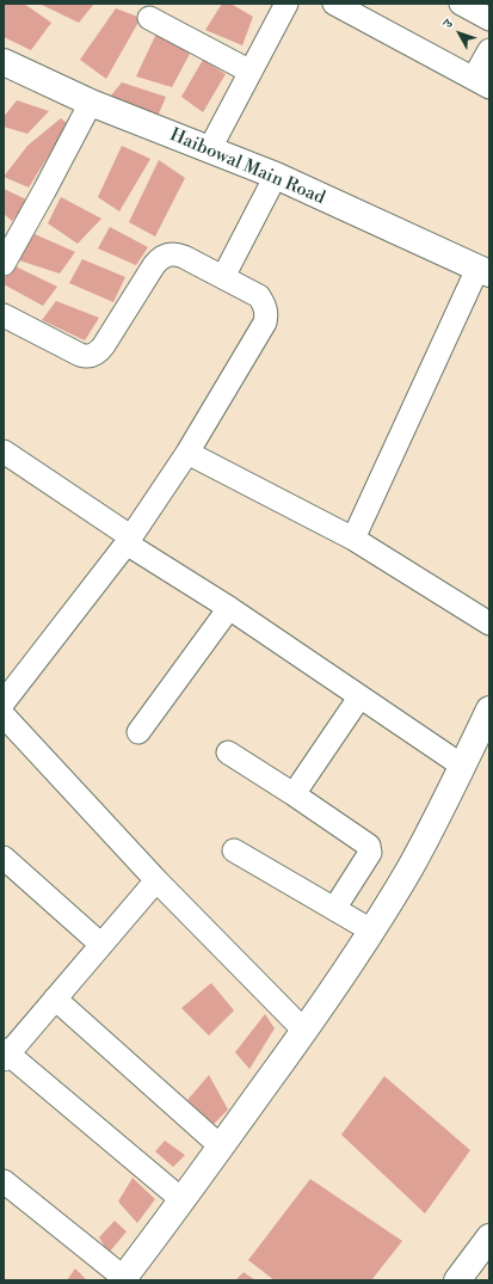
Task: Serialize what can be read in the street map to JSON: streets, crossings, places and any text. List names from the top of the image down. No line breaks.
{"streets":{"street":["Haibowal Main Road"]},"north":"top left"}
